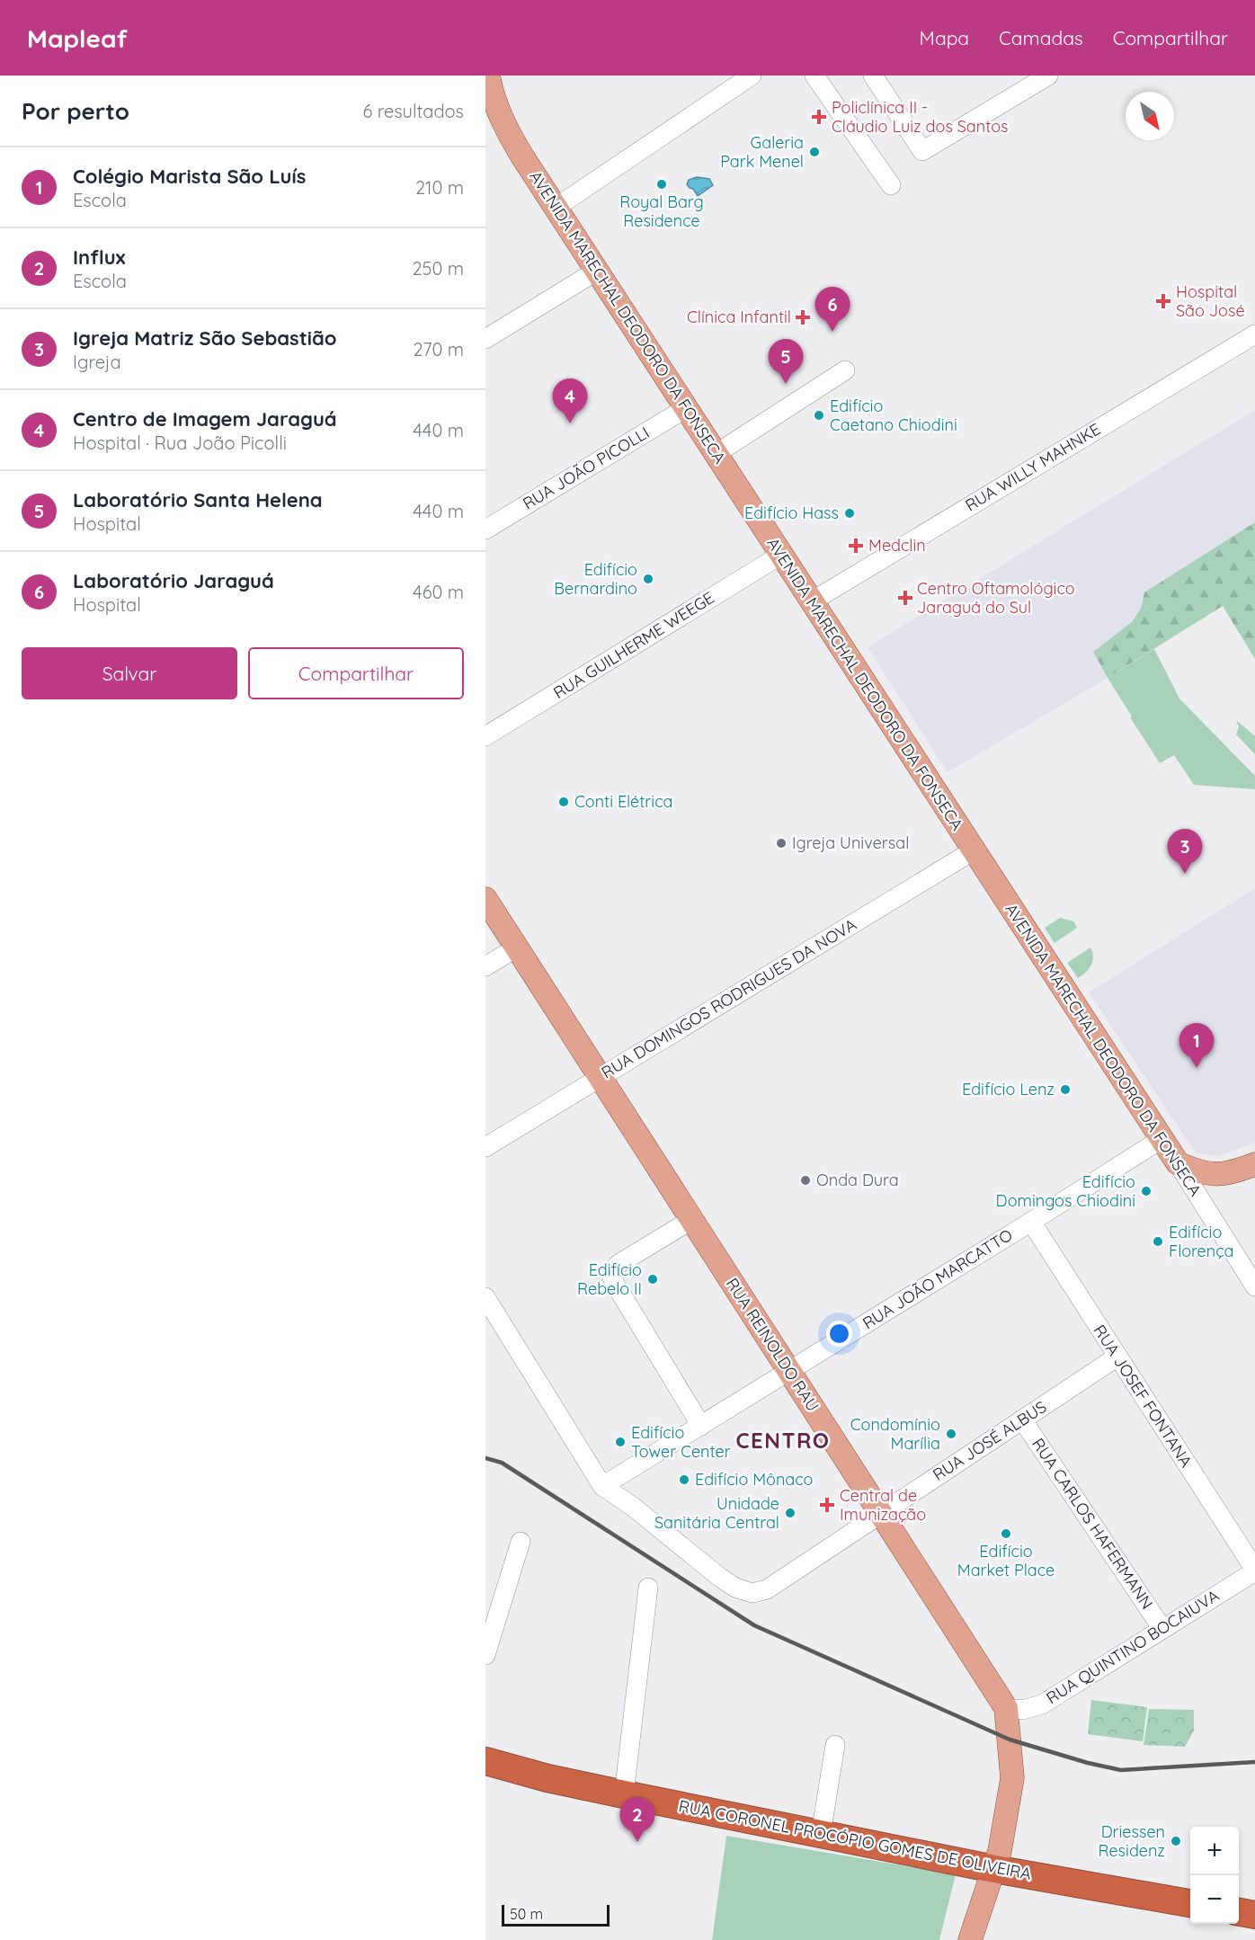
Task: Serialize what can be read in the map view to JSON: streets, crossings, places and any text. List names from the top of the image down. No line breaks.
{"streets":{"highway":["RUA CORONEL PROCÓPIO GOMES DE OLIVEIRA"],"main road":["AVENIDA MARECHAL DEODORO DA FONSECA","RUA REINOLDO RAU"],"street":["RUA WILLY MAHNKE","RUA JOÃO PICOLLI","RUA GUILHERME WEEGE","RUA DOMINGOS RODRIGUES DA NOVA","RUA JOÃO MARCATTO","RUA JOSEF FONTANA","RUA JOSÉ ALBUS","RUA CARLOS HAFERMANN","RUA QUINTINO BOCAIUVA"]},"crossings":[["AVENIDA MARECHAL DEODORO DA FONSECA","RUA WILLY MAHNKE"],["AVENIDA MARECHAL DEODORO DA FONSECA","RUA JOÃO PICOLLI"],["AVENIDA MARECHAL DEODORO DA FONSECA","RUA GUILHERME WEEGE"],["AVENIDA MARECHAL DEODORO DA FONSECA","RUA DOMINGOS RODRIGUES DA NOVA"],["AVENIDA MARECHAL DEODORO DA FONSECA","RUA JOÃO MARCATTO"],["RUA DOMINGOS RODRIGUES DA NOVA","RUA REINOLDO RAU"],["RUA JOÃO MARCATTO","RUA REINOLDO RAU"],["RUA JOÃO MARCATTO","RUA JOSEF FONTANA"],["RUA JOÃO MARCATTO","RUA JOSÉ ALBUS"],["RUA REINOLDO RAU","RUA JOSÉ ALBUS"],["RUA REINOLDO RAU","RUA QUINTINO BOCAIUVA"],["RUA REINOLDO RAU","RUA CORONEL PROCÓPIO GOMES DE OLIVEIRA"],["RUA JOSEF FONTANA","RUA JOSÉ ALBUS"],["RUA JOSEF FONTANA","RUA QUINTINO BOCAIUVA"],["RUA JOSÉ ALBUS","RUA CARLOS HAFERMANN"],["RUA CARLOS HAFERMANN","RUA QUINTINO BOCAIUVA"]],"districts":["CENTRO"],"places":{"health":["Policlínica II - Cláudio Luiz dos Santos","Hospital São José","Clínica Infantil","Medclin","Centro Oftamológico Jaraguá do Sul","Central de Imunização"],"other":["Galeria Park Menel","Royal Barg Residence","Edifício Caetano Chiodini","Edifício Hass","Edifício Bernardino","Conti Elétrica","Igreja Universal","Edifício Lenz","Onda Dura","Edifício Domingos Chiodini","Edifício Florença","Edifício Rebelo II","Condomínio Marília","Edifício Tower Center","Edifício Mônaco","Unidade Sanitária Central","Edifício Market Place","Driessen Residenz"]},"scale_bar":"50 m","north":"bottom right","page":{"header":"Mapleaf","nav":["Mapa","Camadas","Compartilhar"],"heading":["Por perto","6 resultados"],"list":[{"mark":"1","name":"Colégio Marista São Luís","note":"Escola","value":"210 m"},{"mark":"2","name":"Influx","note":"Escola","value":"250 m"},{"mark":"3","name":"Igreja Matriz São Sebastião","note":"Igreja","value":"270 m"},{"mark":"4","name":"Centro de Imagem Jaraguá","note":"Hospital · Rua João Picolli","value":"440 m"},{"mark":"5","name":"Laboratório Santa Helena","note":"Hospital","value":"440 m"},{"mark":"6","name":"Laboratório Jaraguá","note":"Hospital","value":"460 m"}],"pins":["6","5","4","3","1","2"],"buttons":["Salvar","Compartilhar"],"map_buttons":["+","−"],"scale":"50 m"}}
